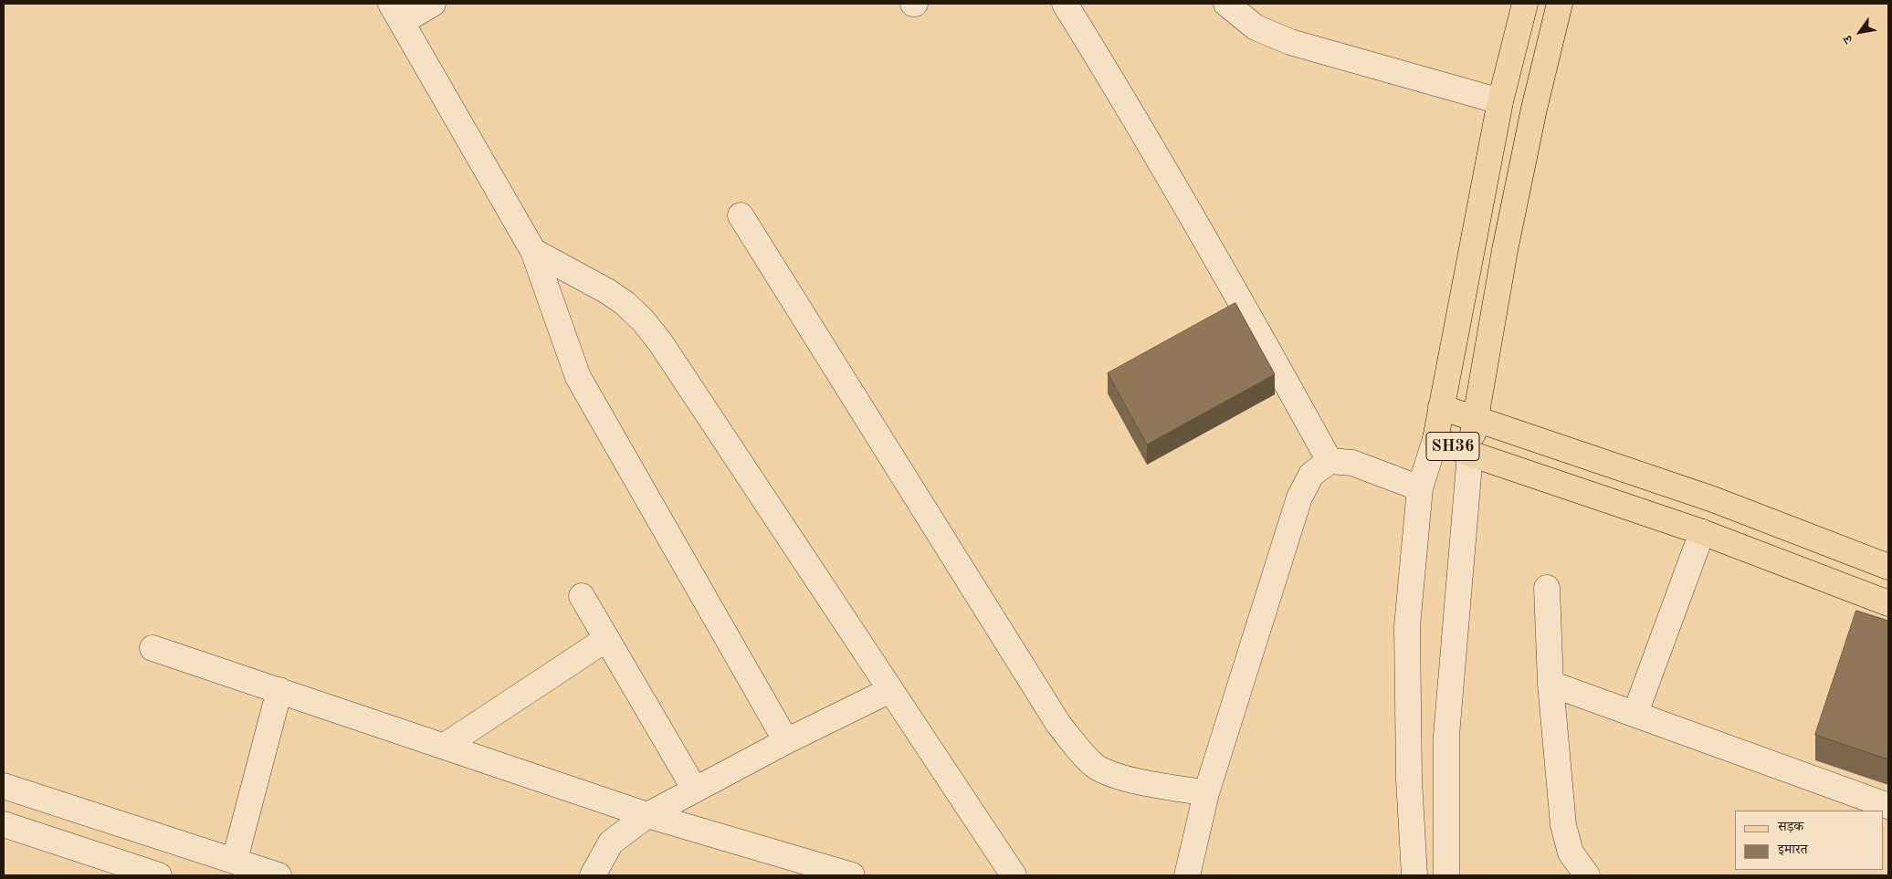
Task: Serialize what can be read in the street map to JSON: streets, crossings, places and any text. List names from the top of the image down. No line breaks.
{"streets":{"main road":["SH36"]},"legend":["सड़क","इमारत"],"north":"bottom left"}
